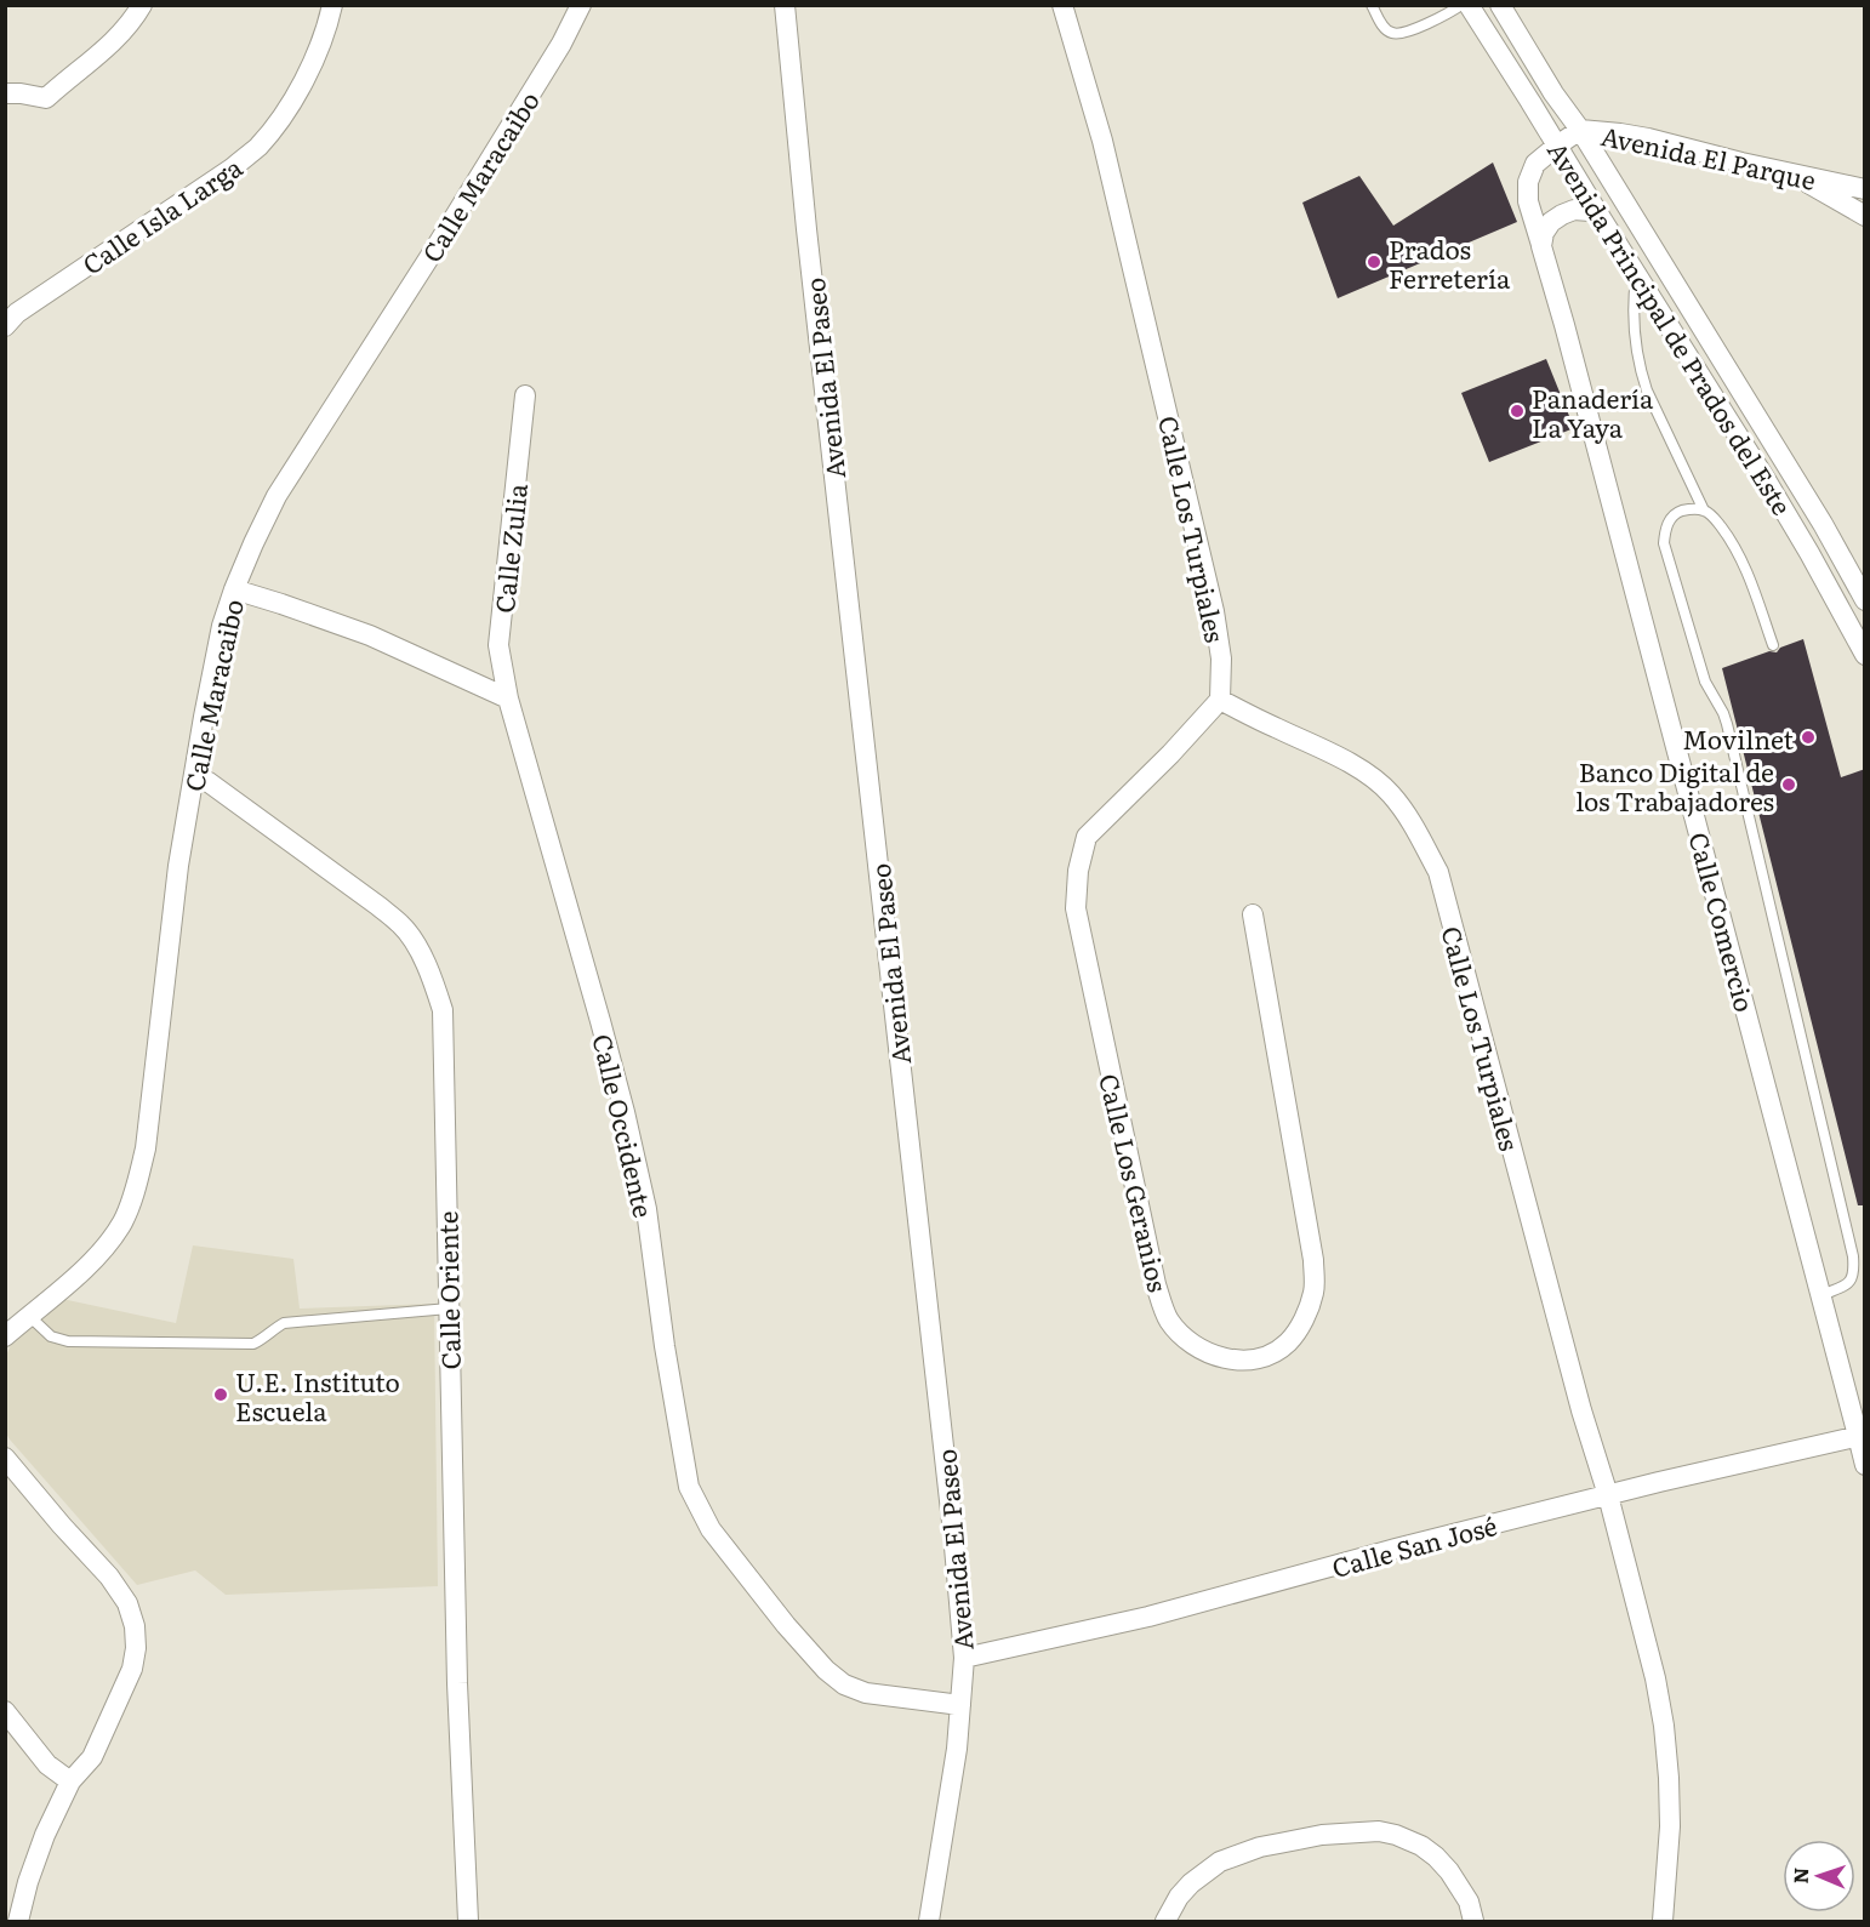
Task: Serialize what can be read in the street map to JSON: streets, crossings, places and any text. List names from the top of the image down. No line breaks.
{"streets":{"street":["Avenida El Parque","Calle Maracaibo","Calle Isla Larga","Avenida Principal de Prados del Este","Avenida El Paseo","Calle Los Turpiales","Calle Zulia","Calle Comercio","Calle Occidente","Calle Los Geranios","Calle Oriente","Calle San José"]},"crossings":[["Avenida El Parque","Avenida Principal de Prados del Este"],["Avenida El Parque","Calle Comercio"],["Calle Maracaibo","Calle Oriente"],["Avenida El Paseo","Calle Occidente"],["Avenida El Paseo","Calle San José"],["Calle Los Turpiales","Calle Los Geranios"],["Calle Los Turpiales","Calle San José"],["Calle Zulia","Calle Occidente"],["Calle Comercio","Calle San José"]],"places":["Prados Ferretería","Panadería La Yaya","Movilnet","Banco Digital de los Trabajadores","U.E. Instituto Escuela"],"north":"left"}
